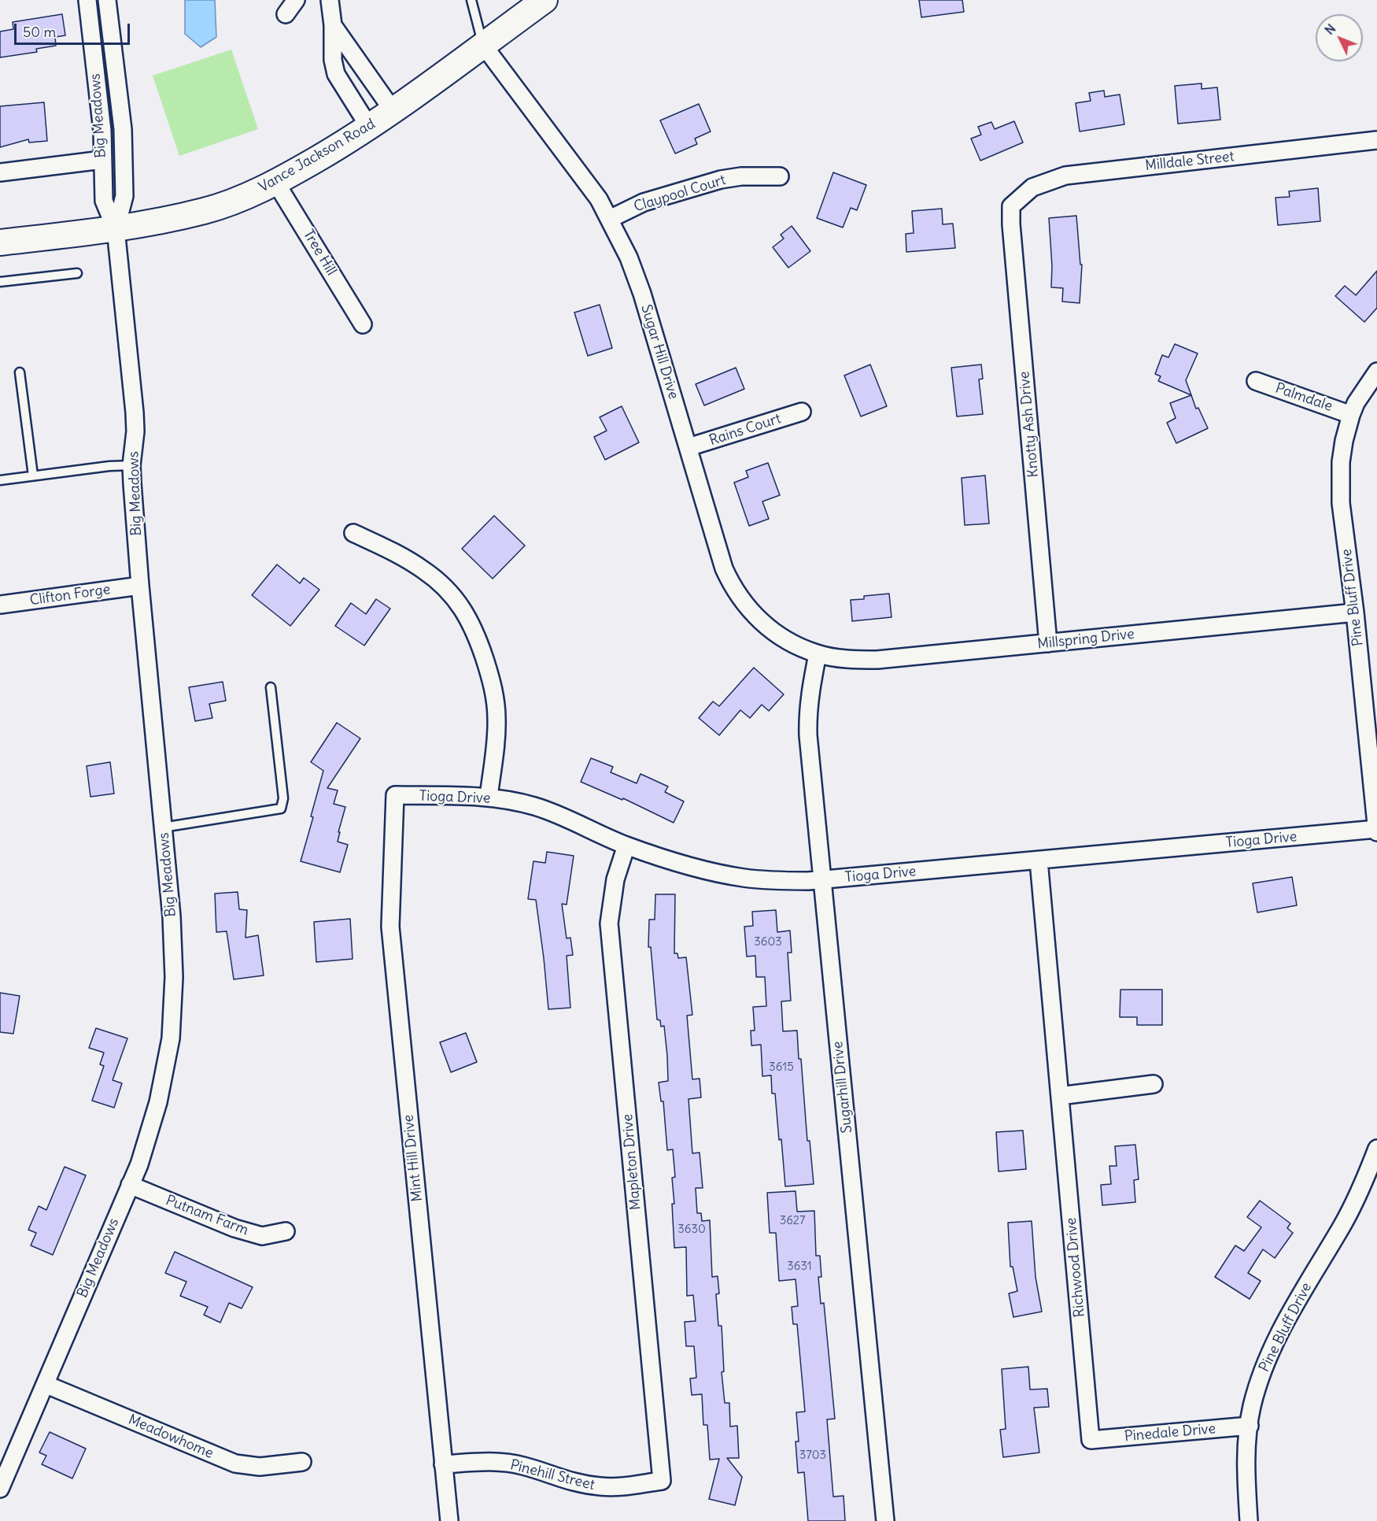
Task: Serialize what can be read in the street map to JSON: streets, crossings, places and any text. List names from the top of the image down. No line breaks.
{"streets":{"main road":["Vance Jackson Road"],"street":["Big Meadows","Milldale Street","Claypool Court","Tree Hill","Sugar Hill Drive","Palmdale","Knotty Ash Drive","Rains Court","Clifton Forge","Pine Bluff Drive","Millspring Drive","Tioga Drive","Sugarhill Drive","Mint Hill Drive","Mapleton Drive","Putnam Farm","Richwood Drive","Pinedale Drive","Meadowhome","Pinehill Street"]},"crossings":[["Big Meadows","Vance Jackson Road"],["Big Meadows","Clifton Forge"],["Big Meadows","Putnam Farm"],["Big Meadows","Meadowhome"],["Vance Jackson Road","Tree Hill"],["Vance Jackson Road","Sugar Hill Drive"],["Milldale Street","Knotty Ash Drive"],["Claypool Court","Sugar Hill Drive"],["Sugar Hill Drive","Rains Court"],["Sugar Hill Drive","Millspring Drive"],["Sugar Hill Drive","Sugarhill Drive"],["Palmdale","Pine Bluff Drive"],["Knotty Ash Drive","Millspring Drive"],["Pine Bluff Drive","Millspring Drive"],["Pine Bluff Drive","Tioga Drive"],["Pine Bluff Drive","Pinedale Drive"],["Millspring Drive","Sugarhill Drive"],["Tioga Drive","Sugarhill Drive"],["Tioga Drive","Mint Hill Drive"],["Tioga Drive","Mapleton Drive"],["Tioga Drive","Richwood Drive"],["Mint Hill Drive","Pinehill Street"],["Mapleton Drive","Pinehill Street"],["Richwood Drive","Pinedale Drive"]],"house_numbers":["3603","3615","3627","3630","3631","3703"],"scale_bar":"50 m","north":"top left"}
